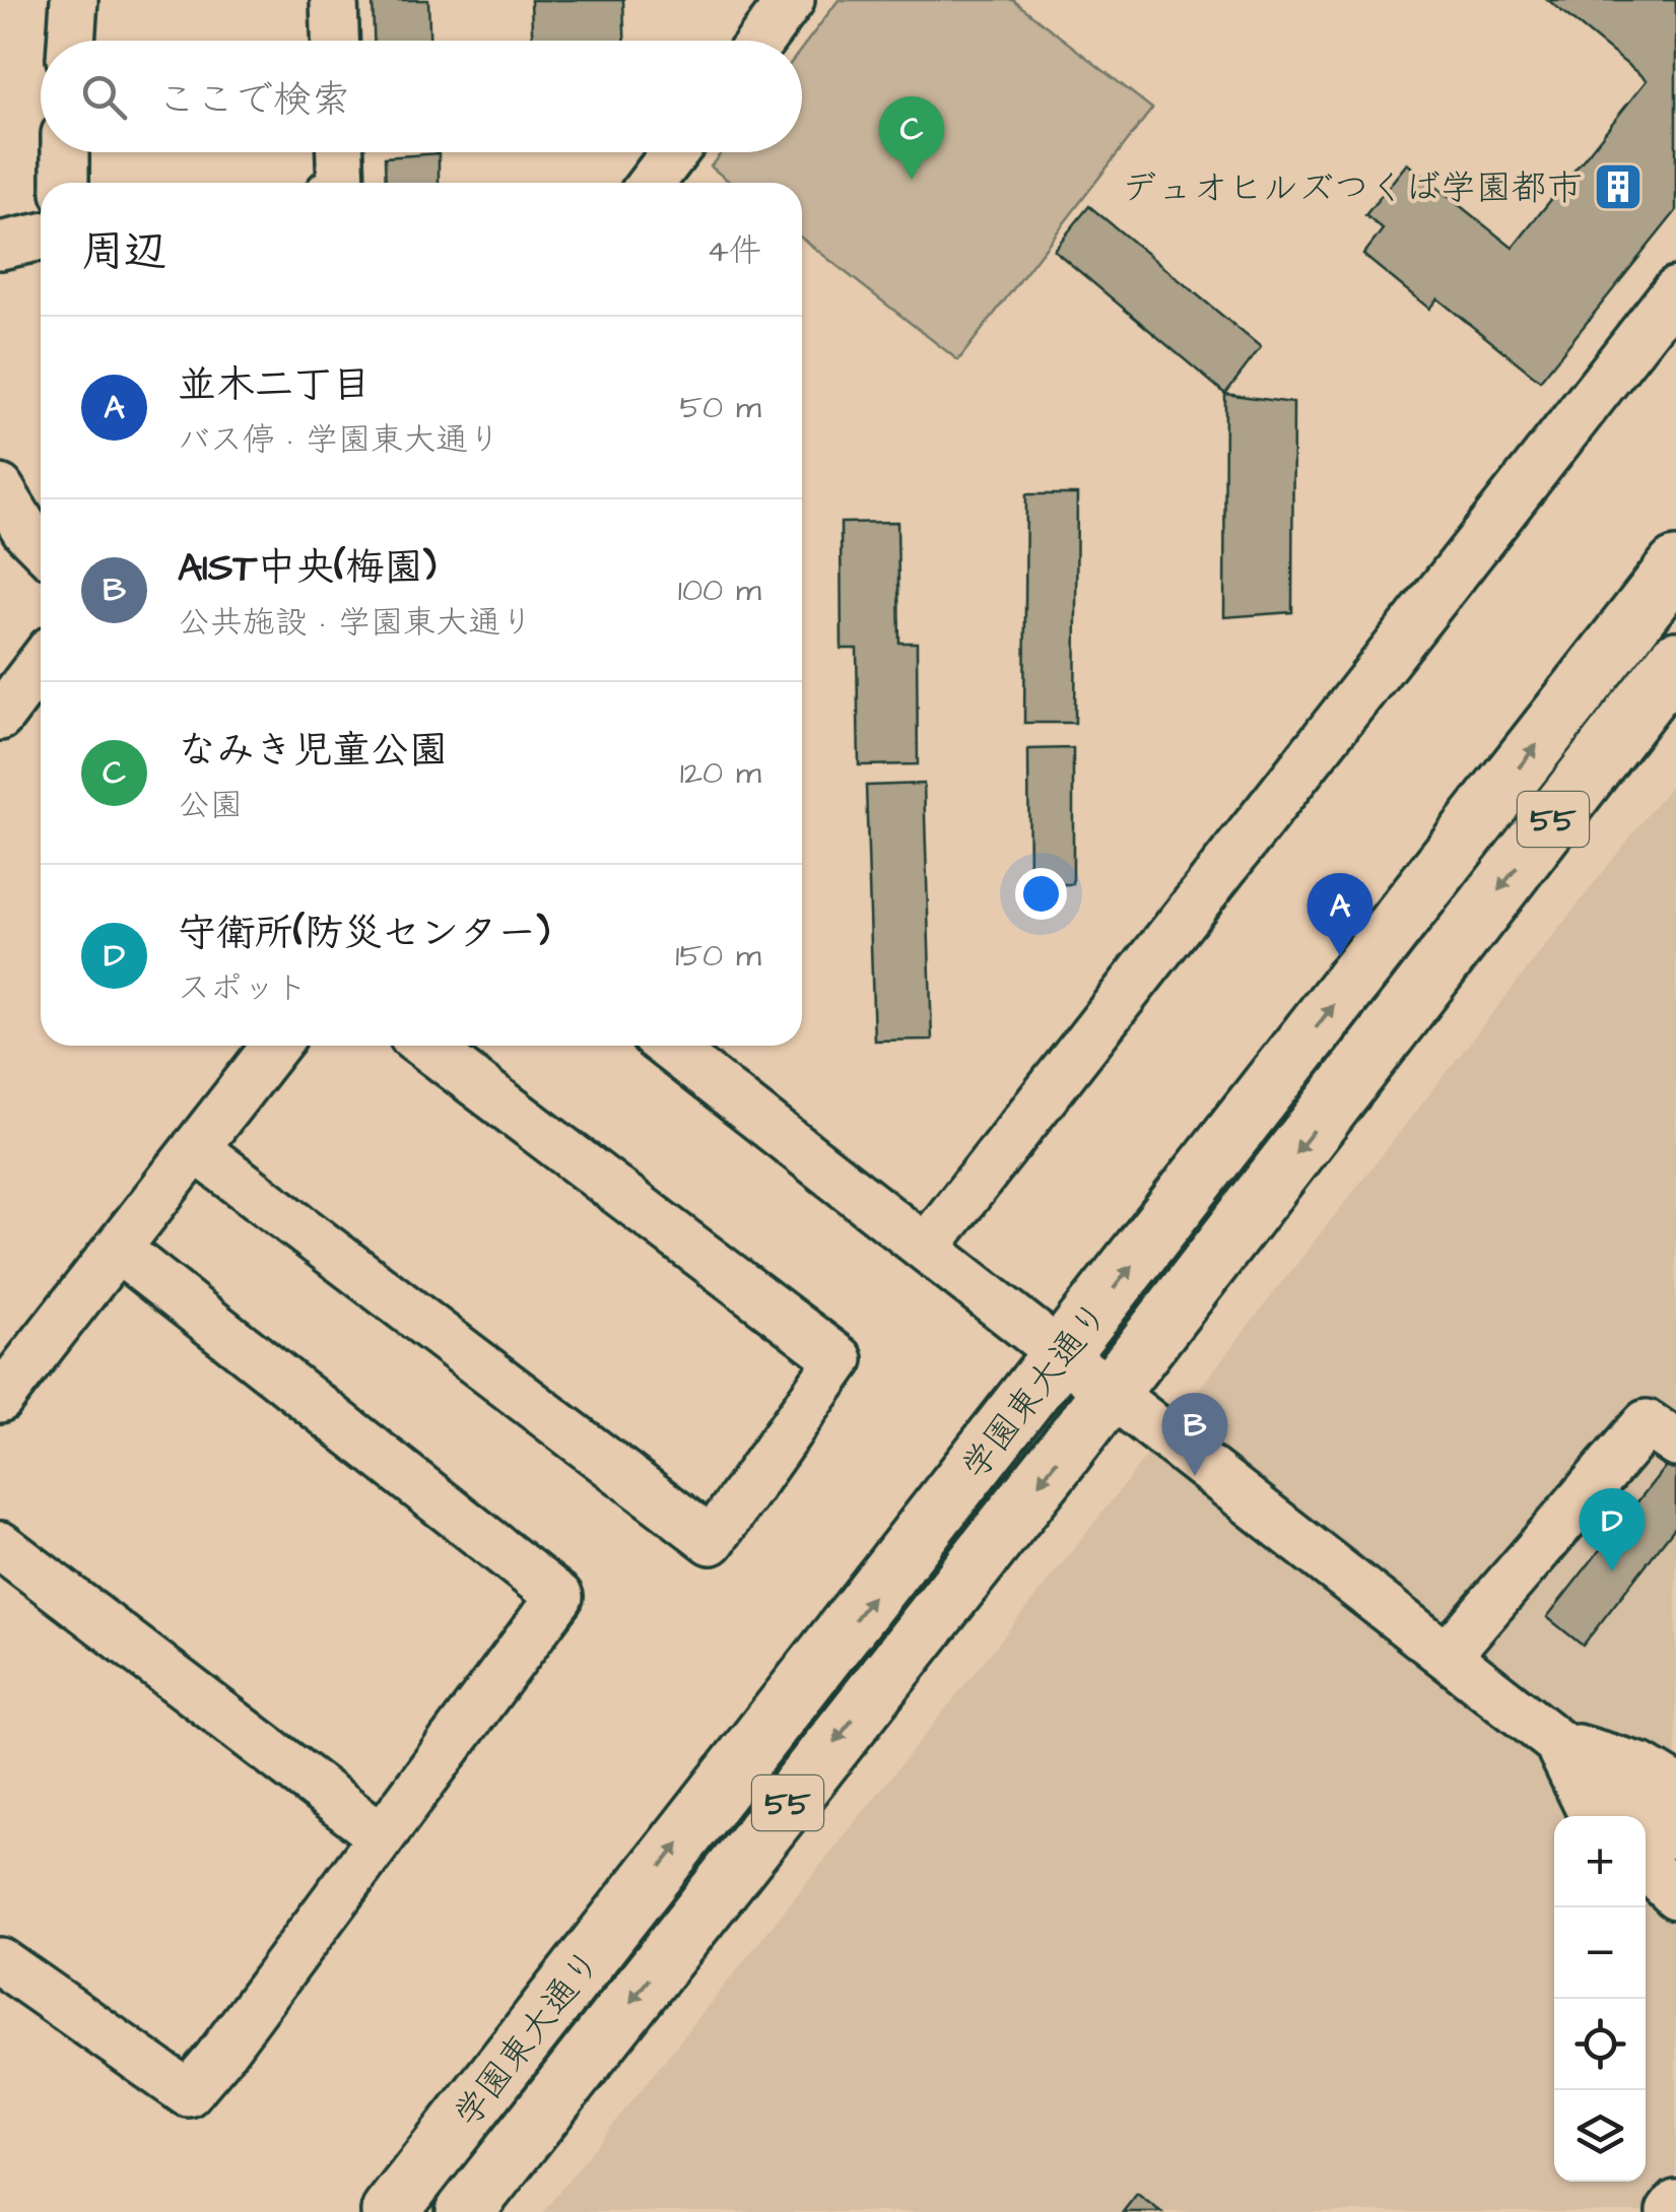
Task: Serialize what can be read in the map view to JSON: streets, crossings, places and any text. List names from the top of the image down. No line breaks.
{"streets":{"main road":["55","学園東大通り"]},"places":{"building":["デュオヒルズつくば学園都市"]},"page":{"search":"ここで検索","pins":["C","A","B","D"],"heading":["周辺","4件"],"list":[{"mark":"A","name":"並木二丁目","note":"バス停 · 学園東大通り","value":"50 m"},{"mark":"B","name":"AIST中央(梅園)","note":"公共施設 · 学園東大通り","value":"100 m"},{"mark":"C","name":"なみき児童公園","note":"公園","value":"120 m"},{"mark":"D","name":"守衛所(防災センター)","note":"スポット","value":"150 m"}],"map_buttons":["+","−"]}}
